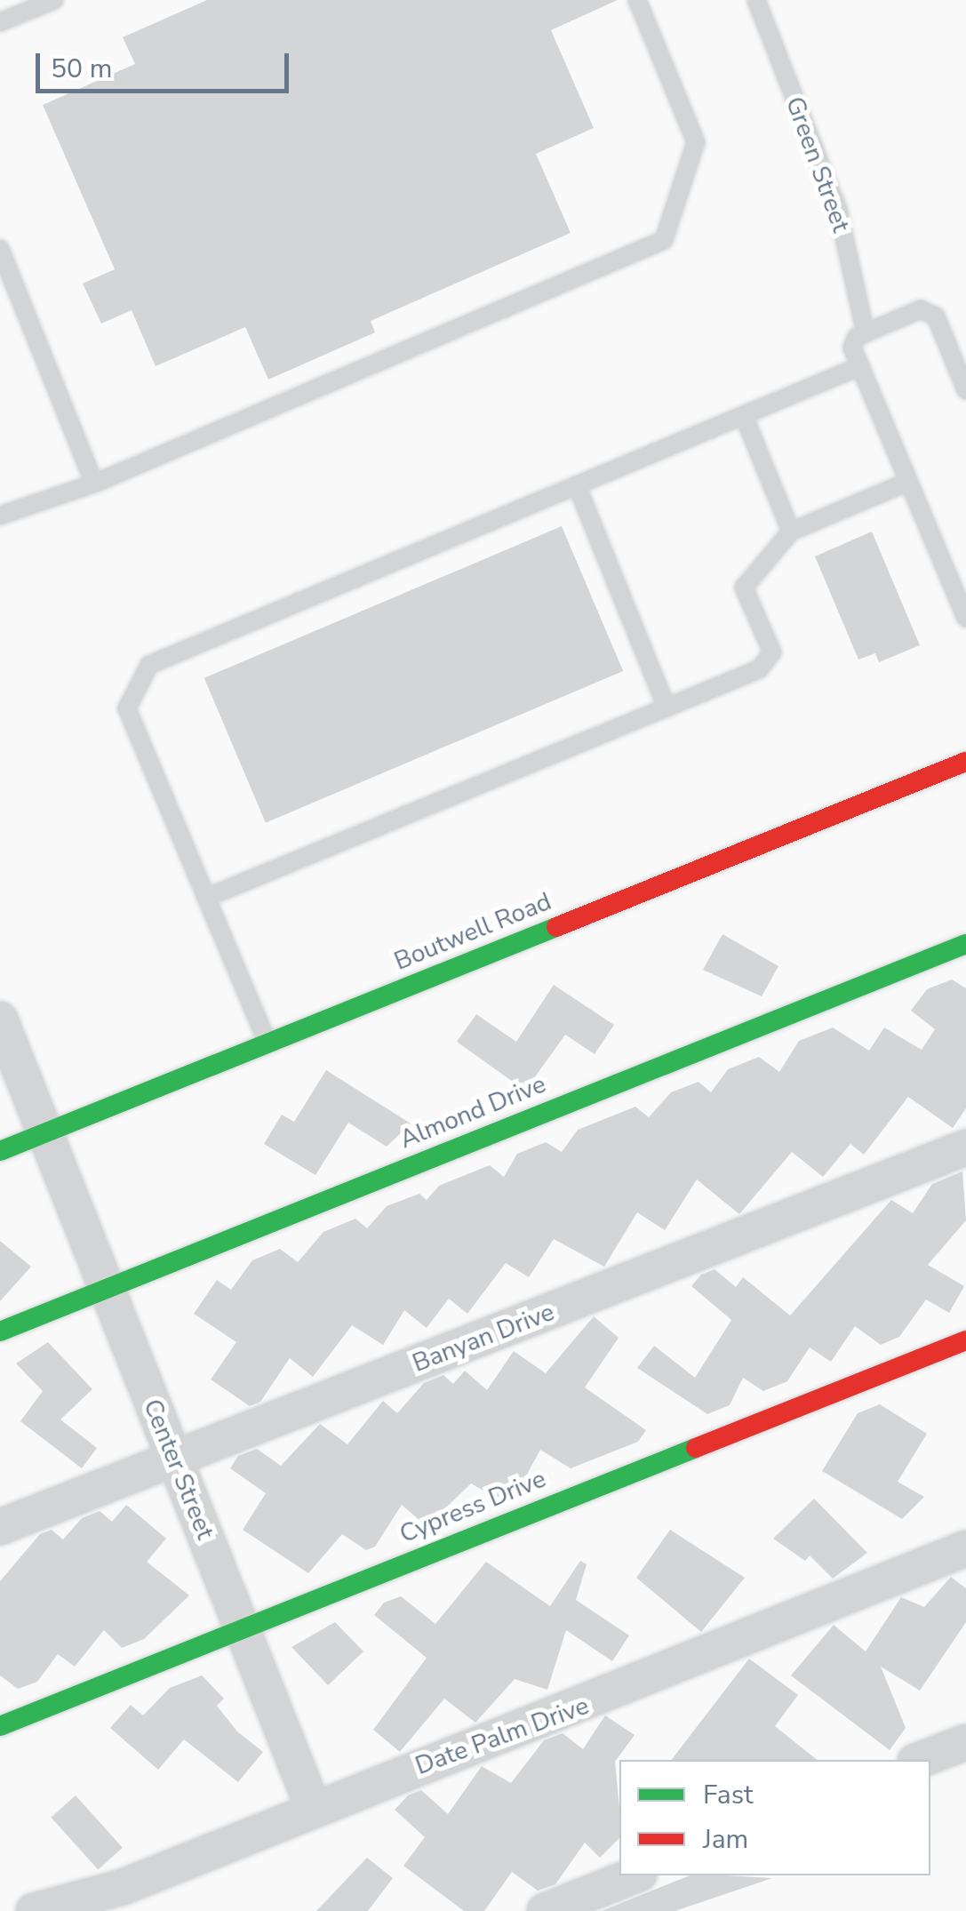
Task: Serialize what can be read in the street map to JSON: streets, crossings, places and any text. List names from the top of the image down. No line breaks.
{"streets":{"street":["Boutwell Road","Almond Drive","Banyan Drive","Center Street","Cypress Drive","Date Palm Drive"],"lane":["Green Street"]},"crossings":[["Boutwell Road","Center Street"],["Almond Drive","Center Street"],["Banyan Drive","Center Street"],["Center Street","Cypress Drive"],["Center Street","Date Palm Drive"]],"legend":["Fast","Jam"],"scale_bar":"50 m"}
